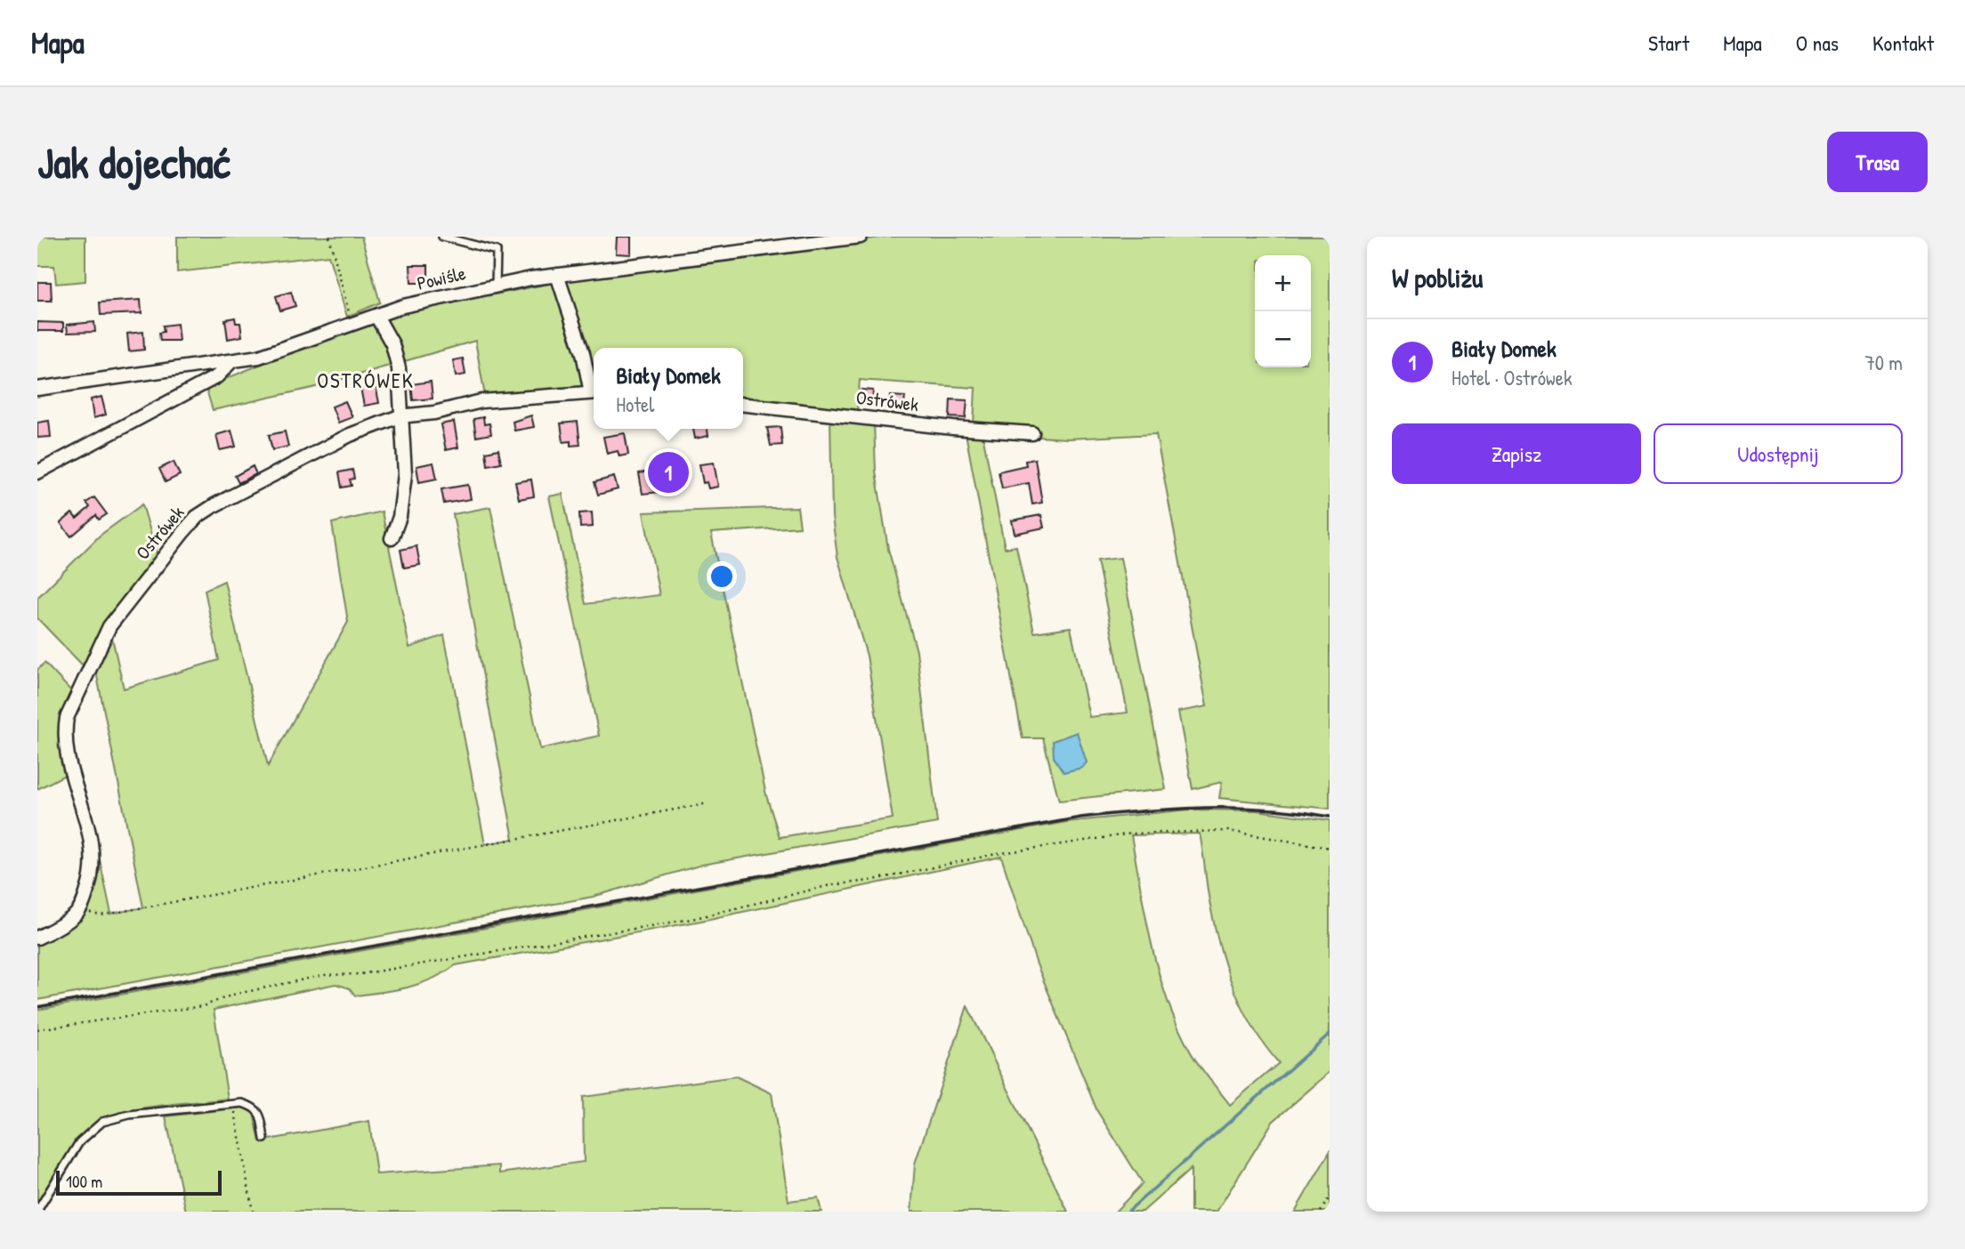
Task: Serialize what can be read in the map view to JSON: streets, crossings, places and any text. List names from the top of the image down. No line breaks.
{"streets":{"street":["Powiśle","Ostrówek"]},"districts":["OSTRÓWEK"],"scale_bar":"100 m","page":{"header":"Mapa","nav":["Start","Mapa","O nas","Kontakt"],"buttons":["Trasa",["Zapisz","Udostępnij"]],"title":"Jak dojechać","heading":"W pobliżu","map_buttons":["+","−"],"list":[{"mark":"1","name":"Biały Domek","note":"Hotel · Ostrówek","value":"70 m"}],"popup":["Biały Domek","Hotel"],"pins":"1","scale":"100 m"}}
